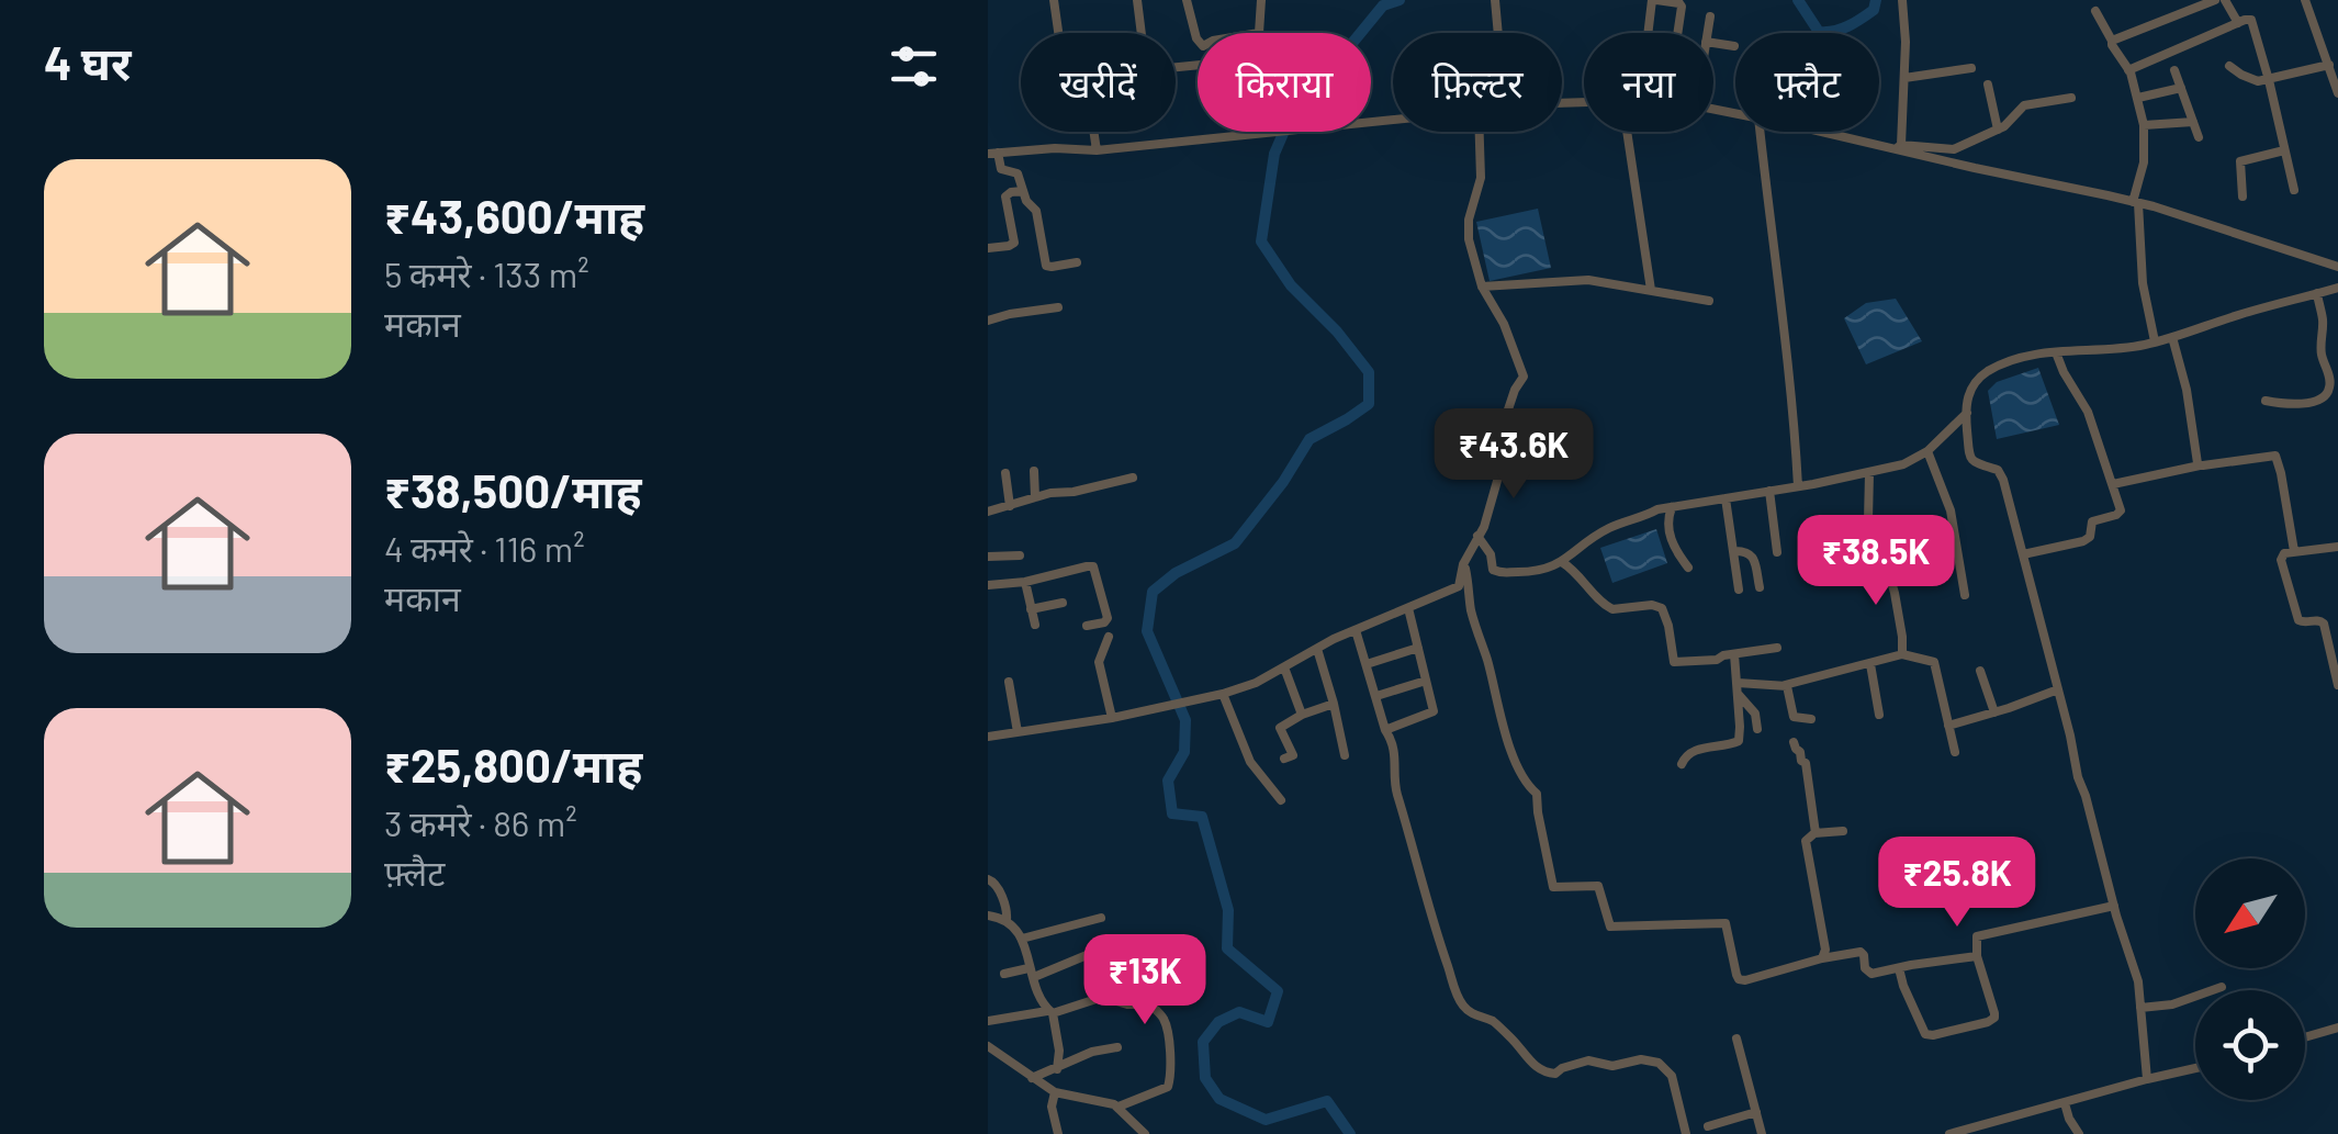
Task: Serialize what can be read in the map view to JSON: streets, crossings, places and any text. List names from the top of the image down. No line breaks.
{"north":"bottom left","page":{"heading":"4 घर","chip":["खरीदें","किराया","फ़िल्टर","नया","फ़्लैट"],"list":[{"name":"₹43,600/माह","note":"5 कमरे · 133 m² · मकान"},{"name":"₹38,500/माह","note":"4 कमरे · 116 m² · मकान"},{"name":"₹25,800/माह","note":"3 कमरे · 86 m² · फ़्लैट"}],"price":["₹43.6K","₹38.5K","₹25.8K","₹13K"]}}
